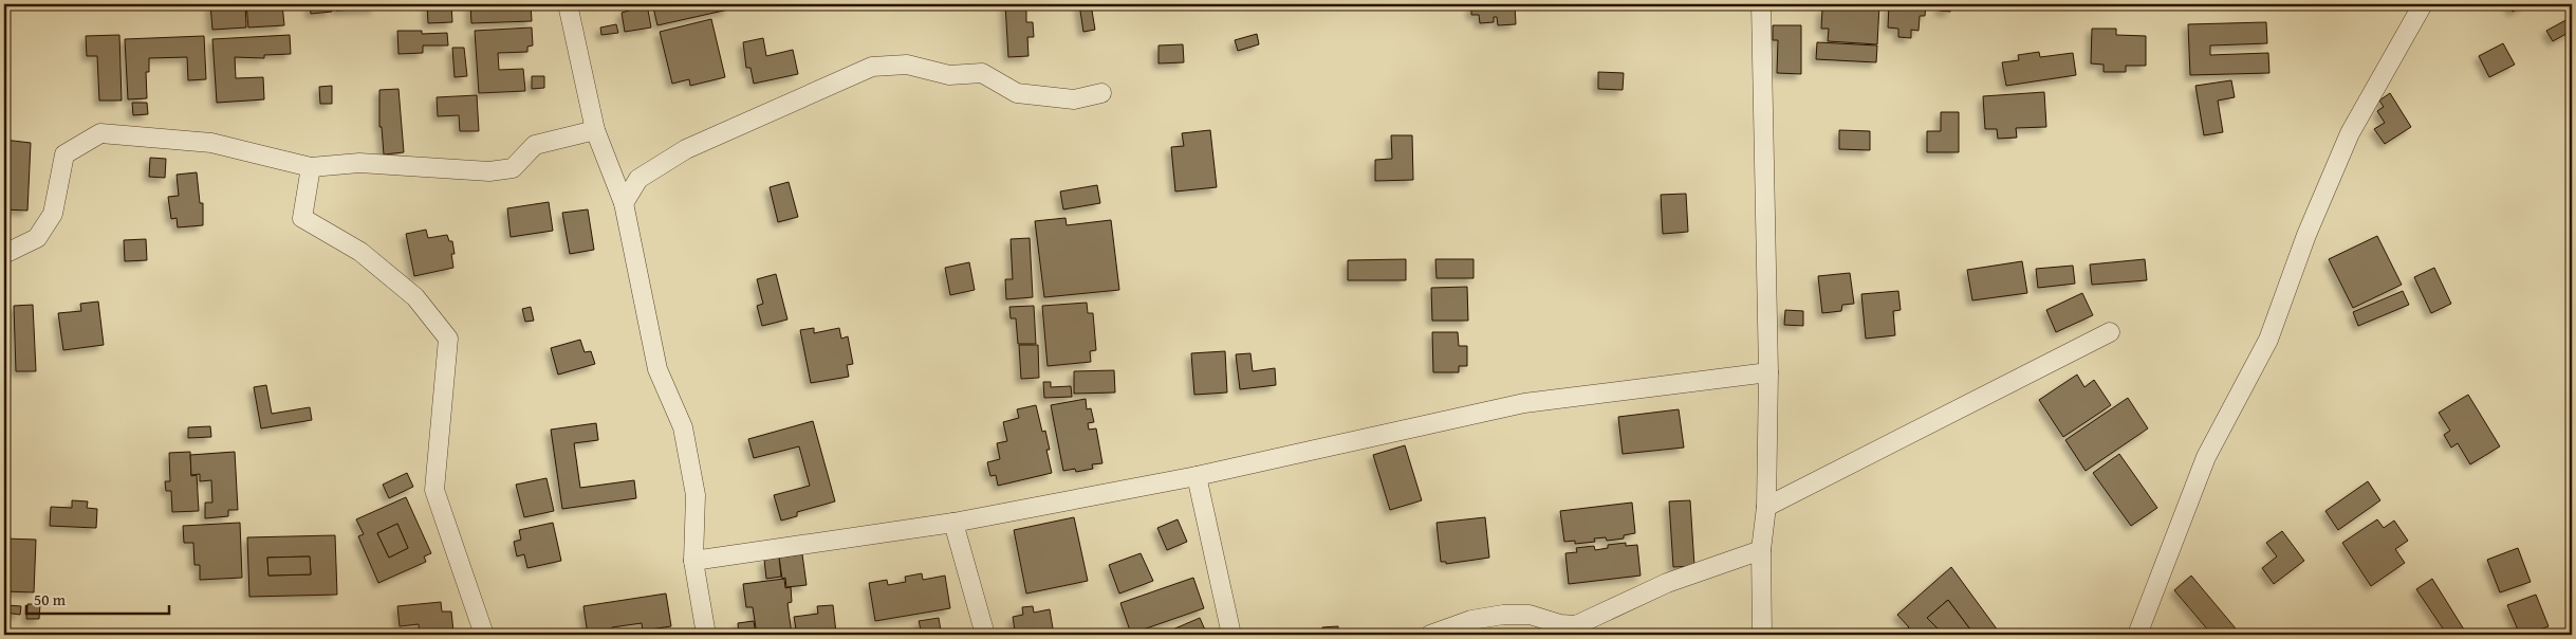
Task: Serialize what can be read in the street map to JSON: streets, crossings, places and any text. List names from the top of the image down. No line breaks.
{"scale_bar":"50 m"}
